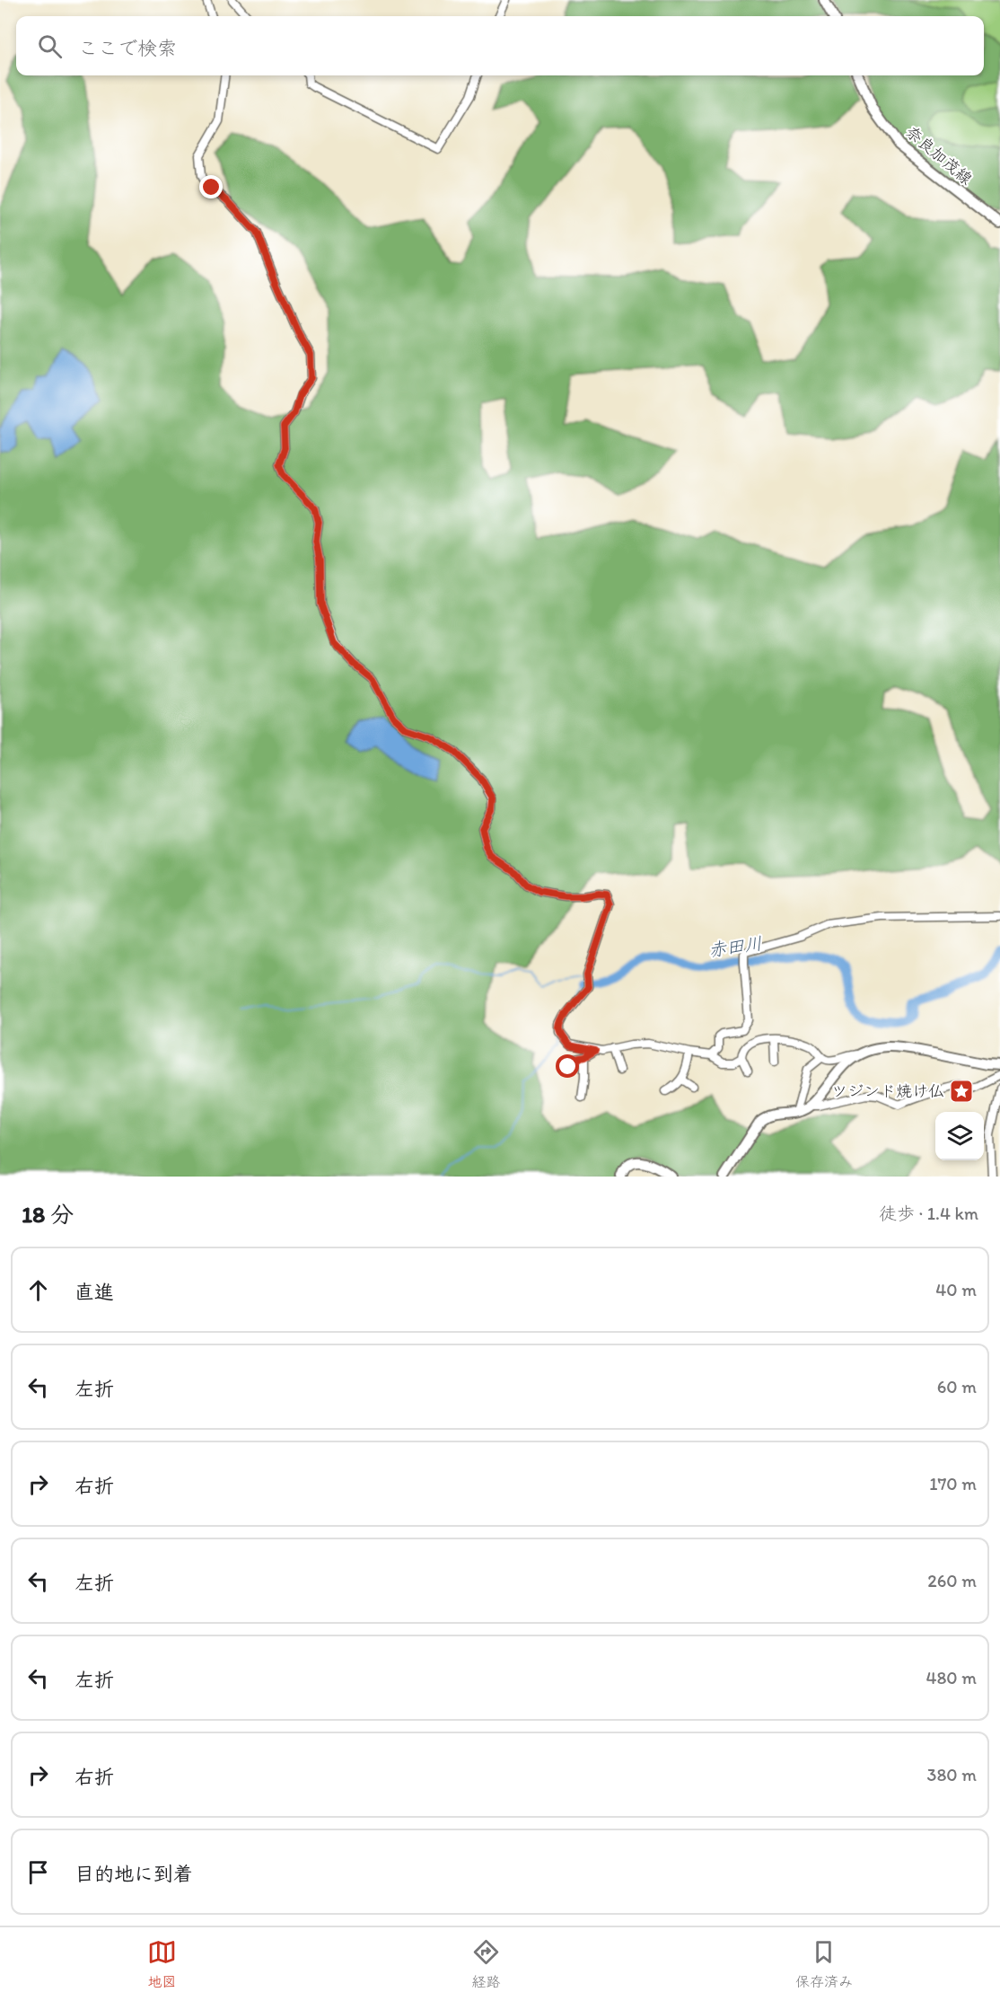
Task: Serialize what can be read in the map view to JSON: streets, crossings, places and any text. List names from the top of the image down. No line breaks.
{"streets":{"main road":["奈良加茂線"]},"water":["赤田川"],"places":{"place":["ツジンド焼け仏"]},"page":{"search":"ここで検索","heading":["18 分","徒歩 · 1.4 km"],"list":[["直進","40 m"],["左折","60 m"],["右折","170 m"],["左折","260 m"],["左折","480 m"],["右折","380 m"],"目的地に到着"],"nav":["地図","経路","保存済み"]}}
